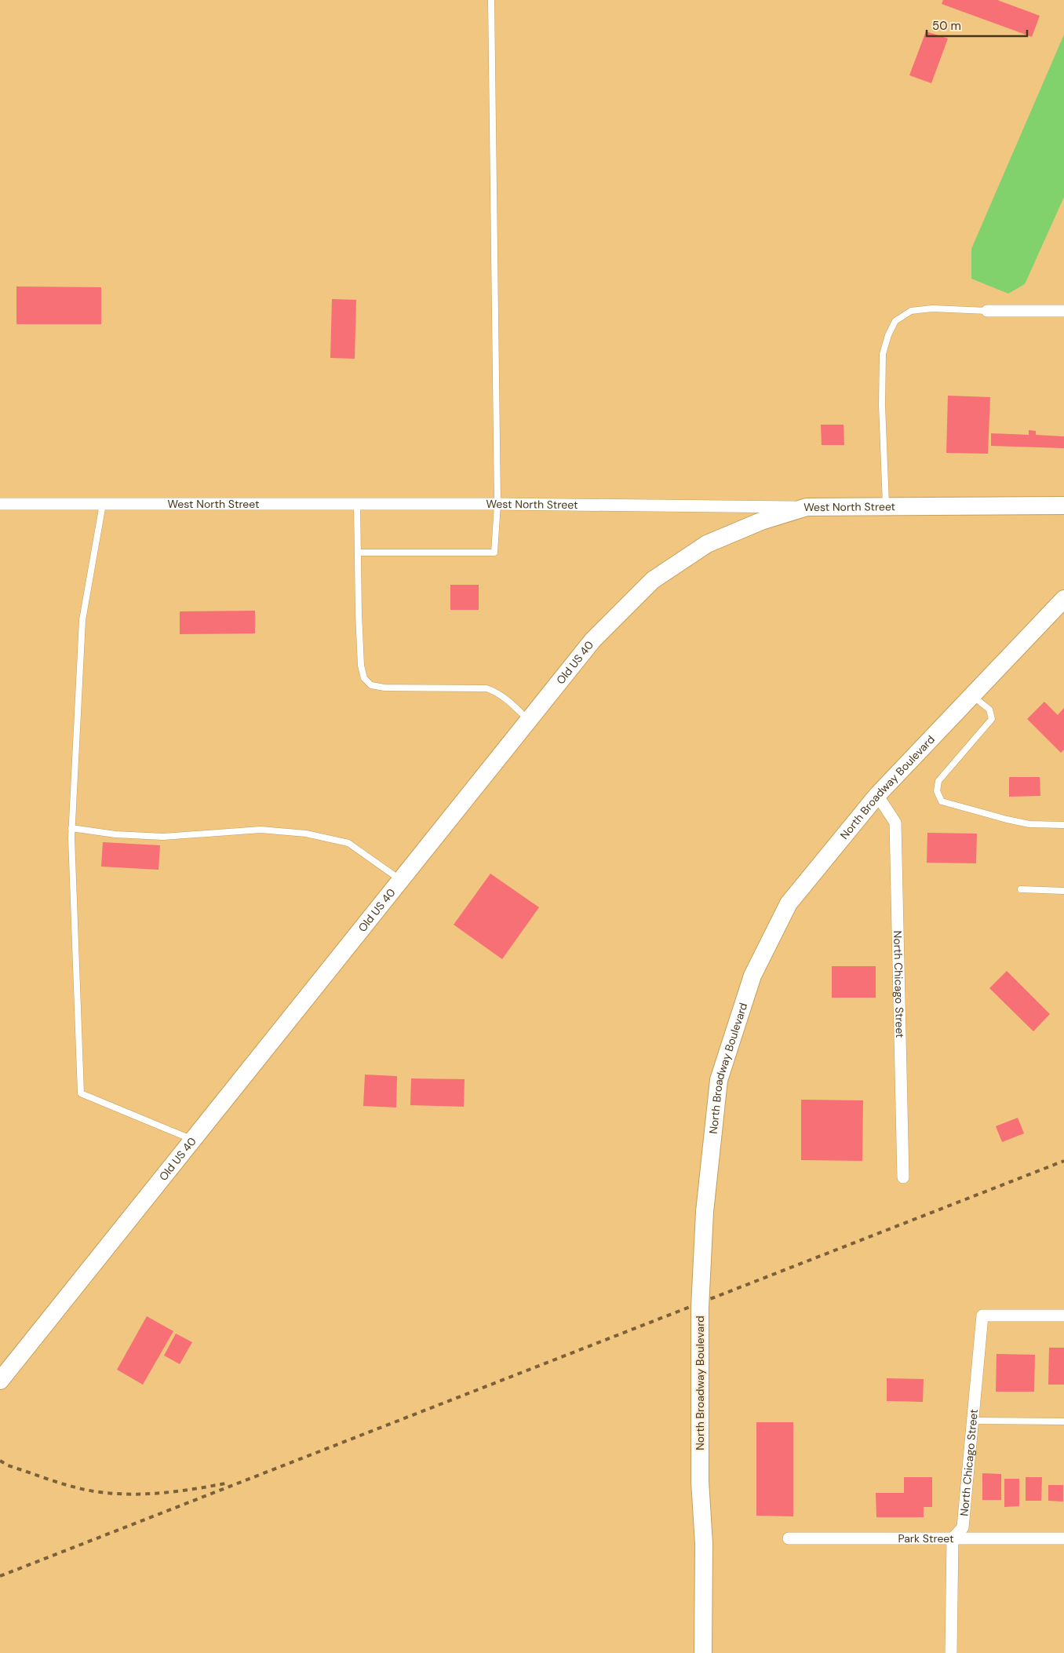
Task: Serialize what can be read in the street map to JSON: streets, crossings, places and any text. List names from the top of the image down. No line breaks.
{"streets":{"street":["West North Street","Old US 40","North Broadway Boulevard","North Chicago Street","Park Street"]},"crossings":[["West North Street","Old US 40"],["North Broadway Boulevard","North Chicago Street"],["North Chicago Street","Park Street"]],"scale_bar":"50 m"}
